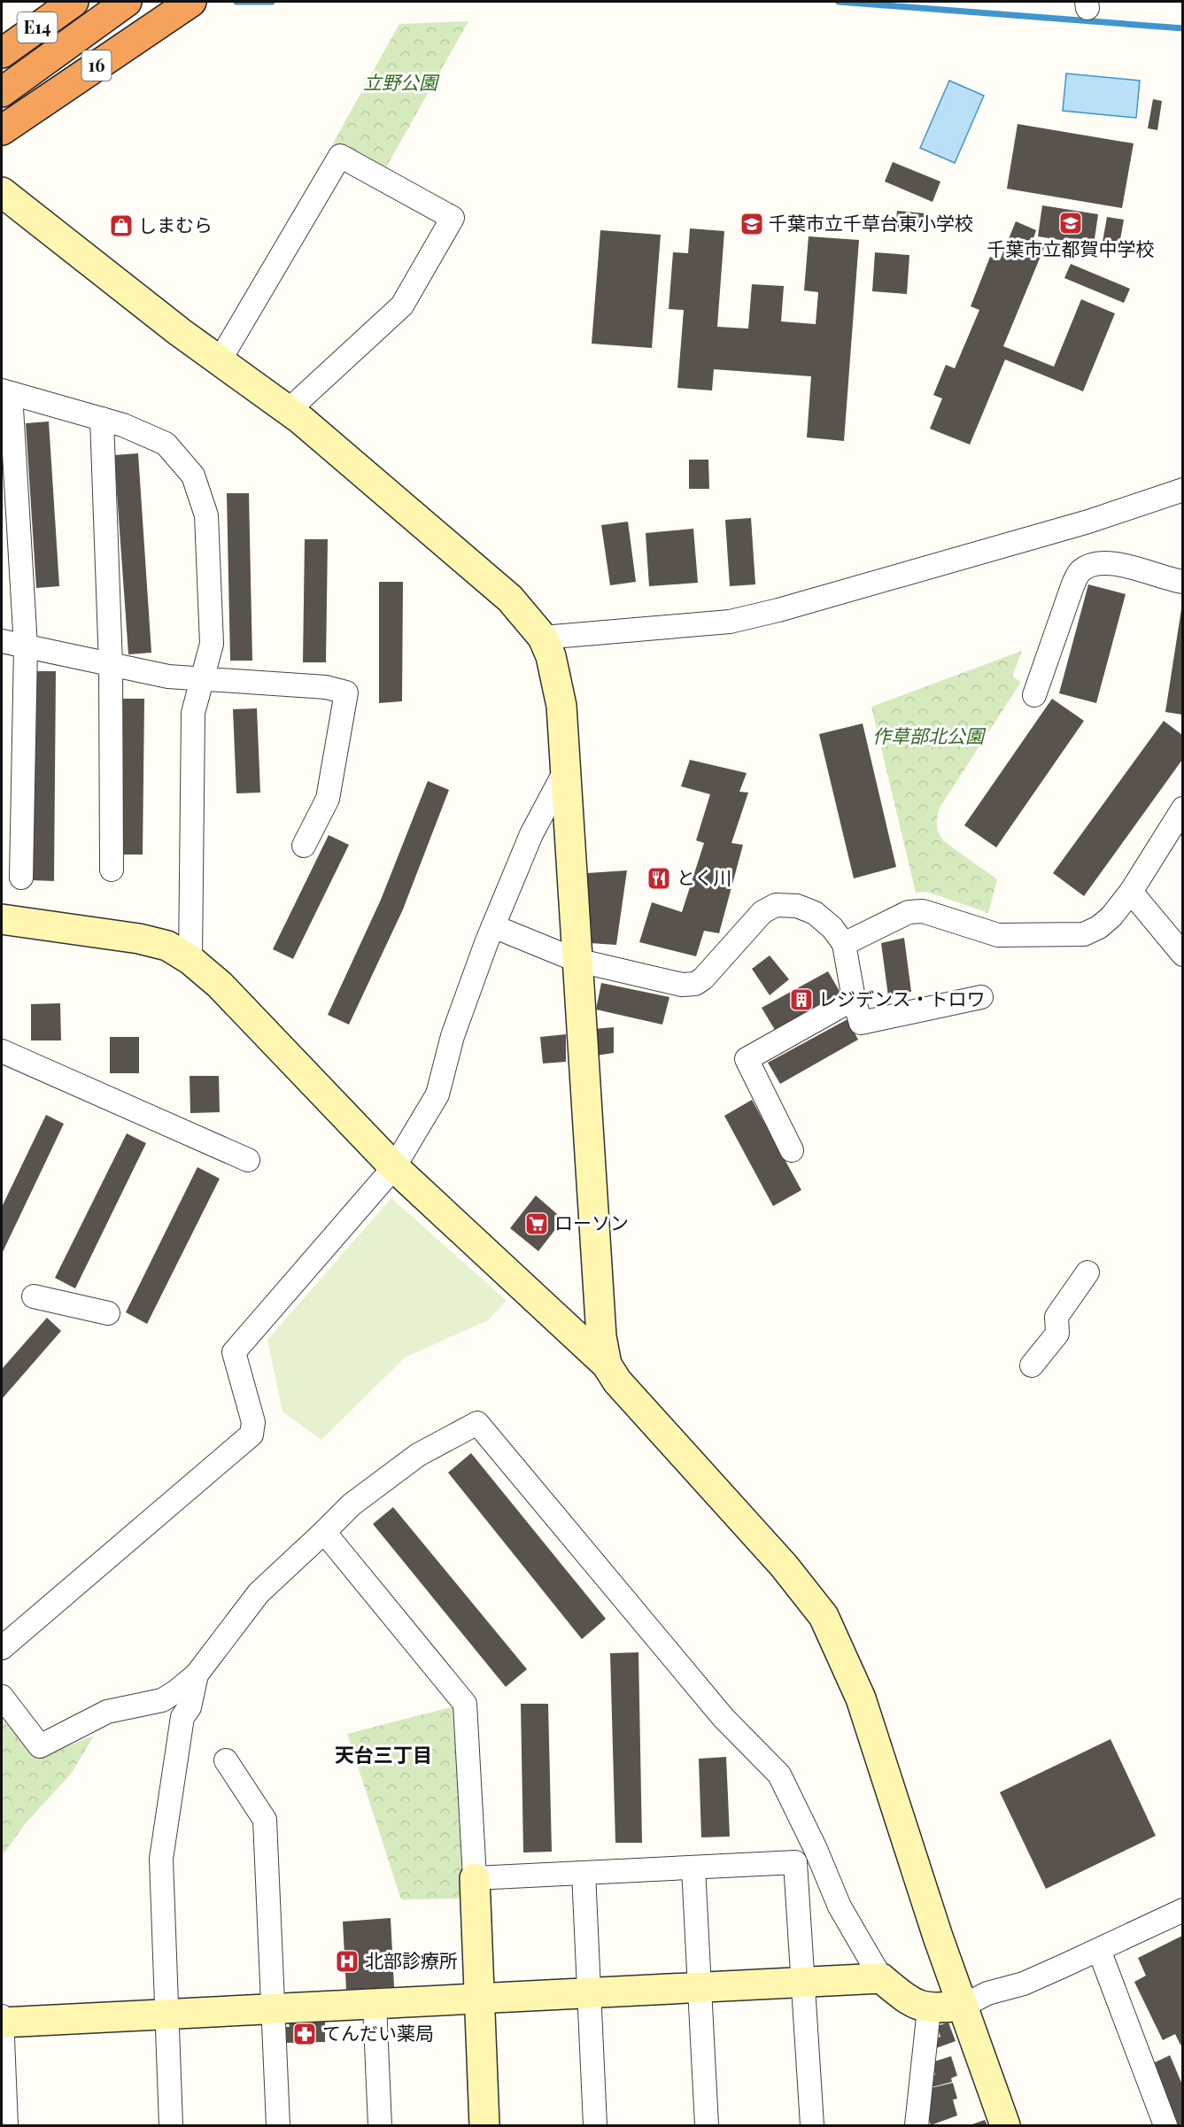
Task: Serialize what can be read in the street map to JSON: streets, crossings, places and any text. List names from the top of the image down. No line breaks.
{"streets":{"highway":["E14","16"]},"districts":["天台三丁目"],"parks":["立野公園","作草部北公園"],"places":{"school or university":["千葉市立都賀中学校","千葉市立千草台東小学校"],"shop":["しまむら"],"restaurant":["とく川"],"building":["レジデンス・トロワ"],"supermarket":["ローソン"],"hospital":["北部診療所"],"pharmacy":["てんだい薬局"]}}
